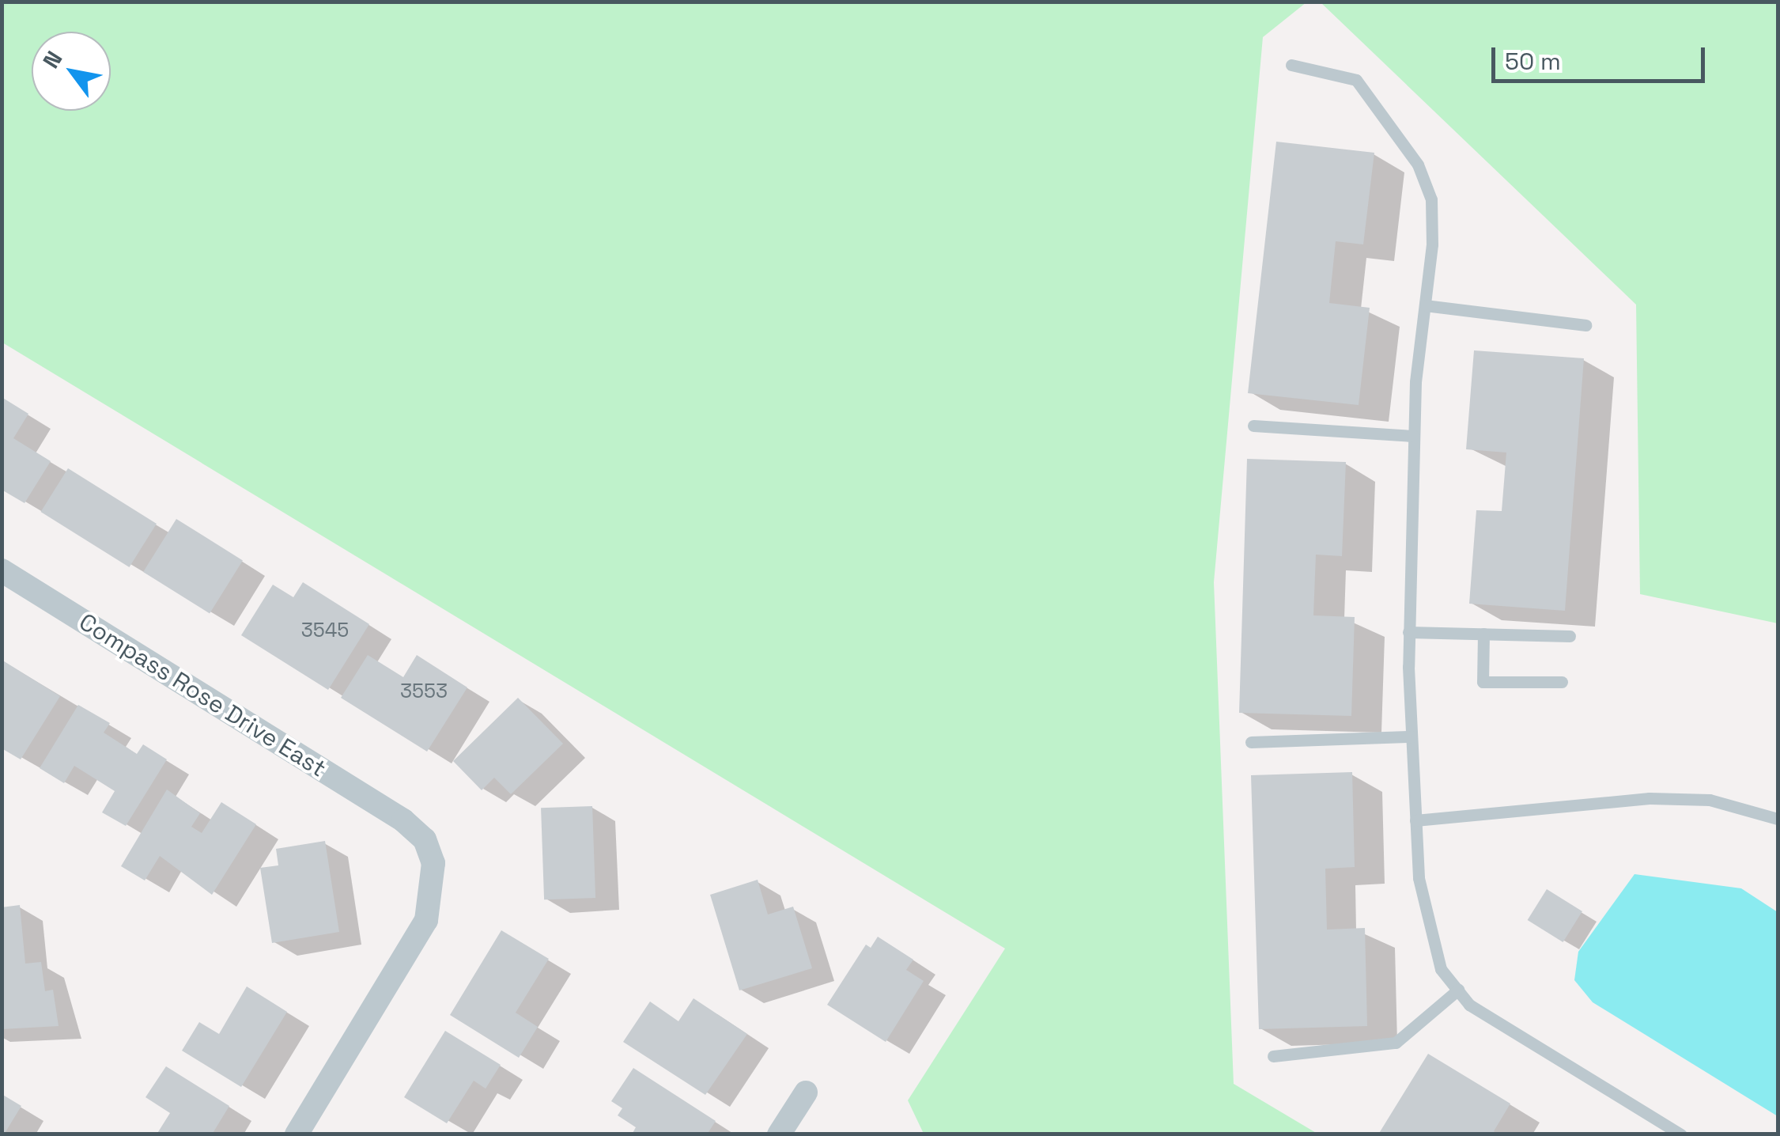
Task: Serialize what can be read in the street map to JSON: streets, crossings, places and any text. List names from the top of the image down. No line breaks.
{"streets":{"street":["Compass Rose Drive East"]},"house_numbers":["3545","3553"],"scale_bar":"50 m","north":"top left"}
